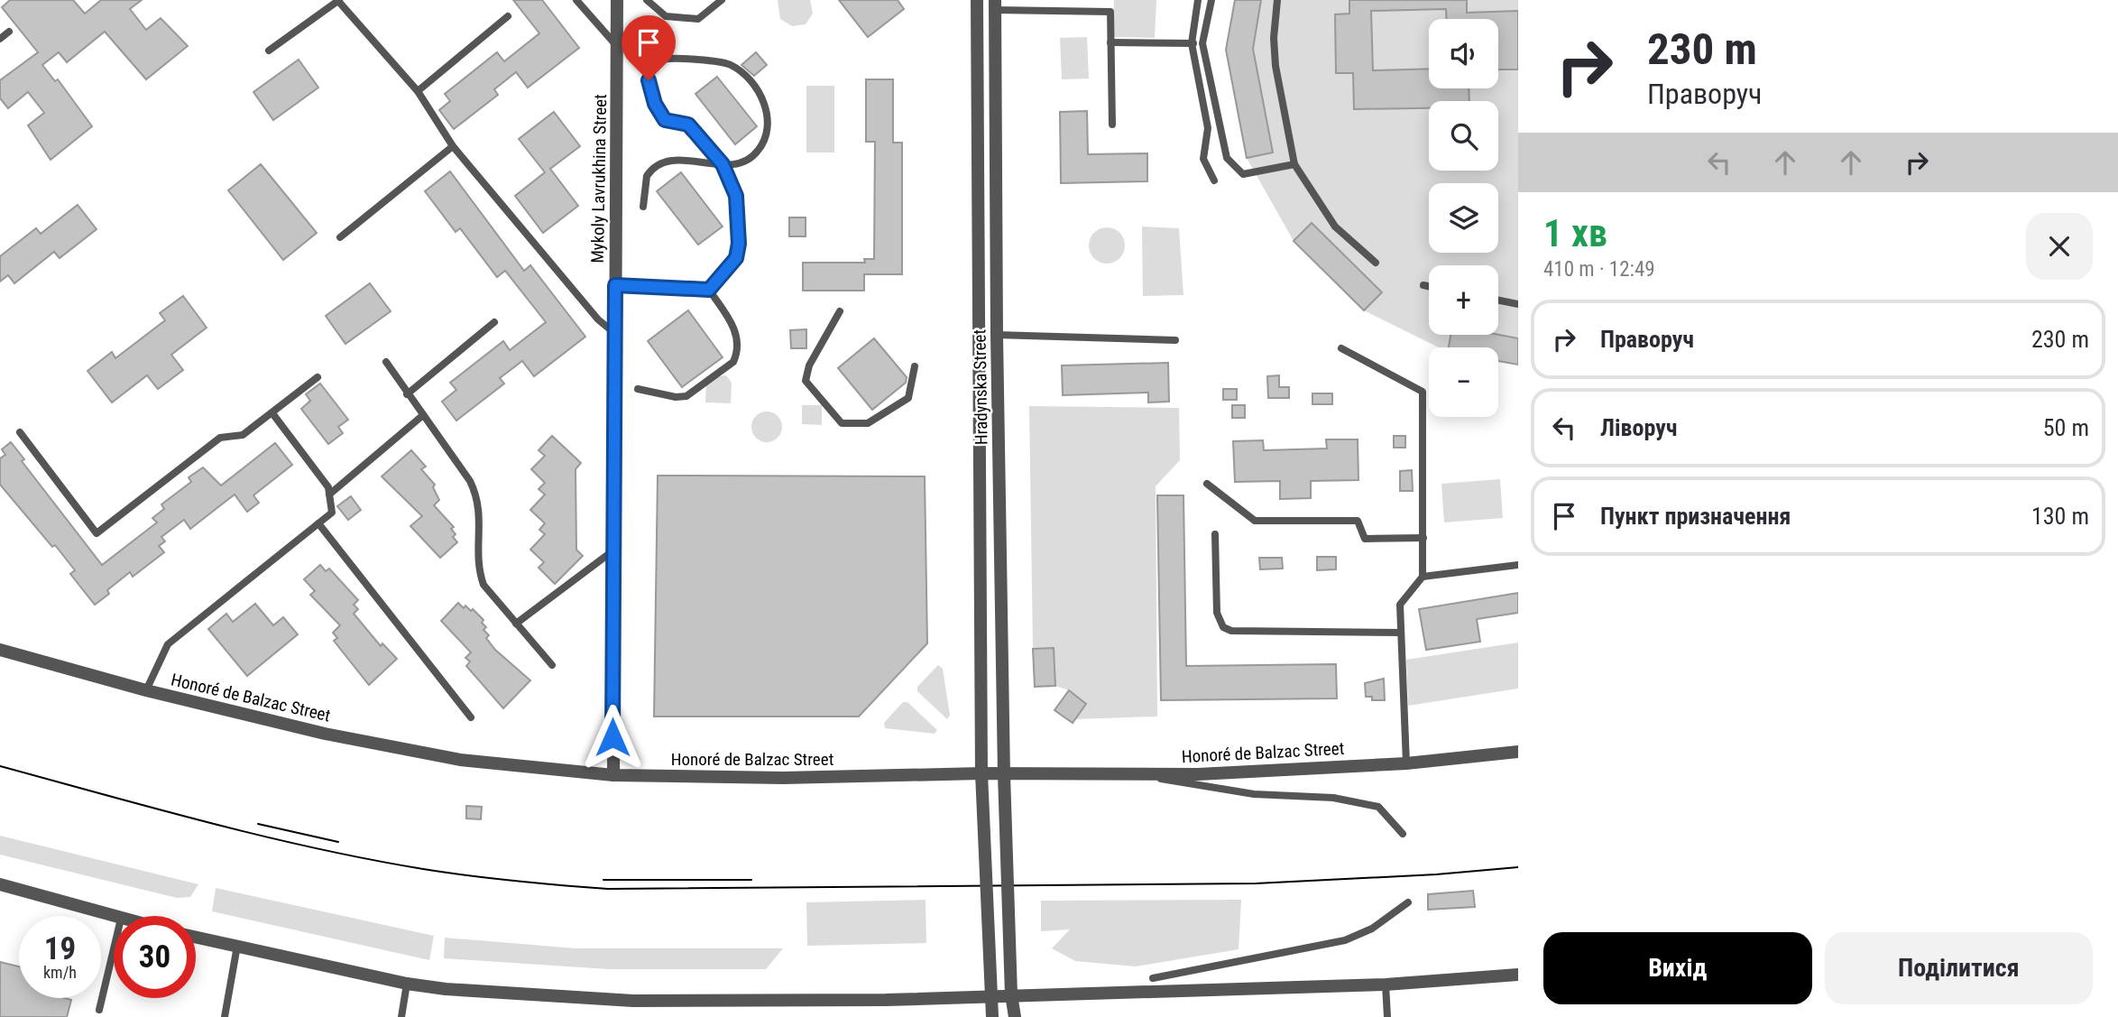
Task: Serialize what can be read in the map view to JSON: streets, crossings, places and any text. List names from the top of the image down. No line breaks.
{"streets":{"street":["Mykoly Lavrukhina Street","Hradynska Street","Honoré de Balzac Street"]},"crossings":[["Mykoly Lavrukhina Street","Honoré de Balzac Street"],["Hradynska Street","Honoré de Balzac Street"]],"page":{"turn":["230 m","Праворуч"],"map_buttons":["+","−"],"heading":["1 хв","410 m · 12:49"],"list":[{"name":"Праворуч","value":"230 m"},{"name":"Ліворуч","value":"50 m"},{"name":"Пункт призначення","value":"130 m"}],"speed":"19 km/h","limit":"30","buttons":["Вихід","Поділитися"]}}
